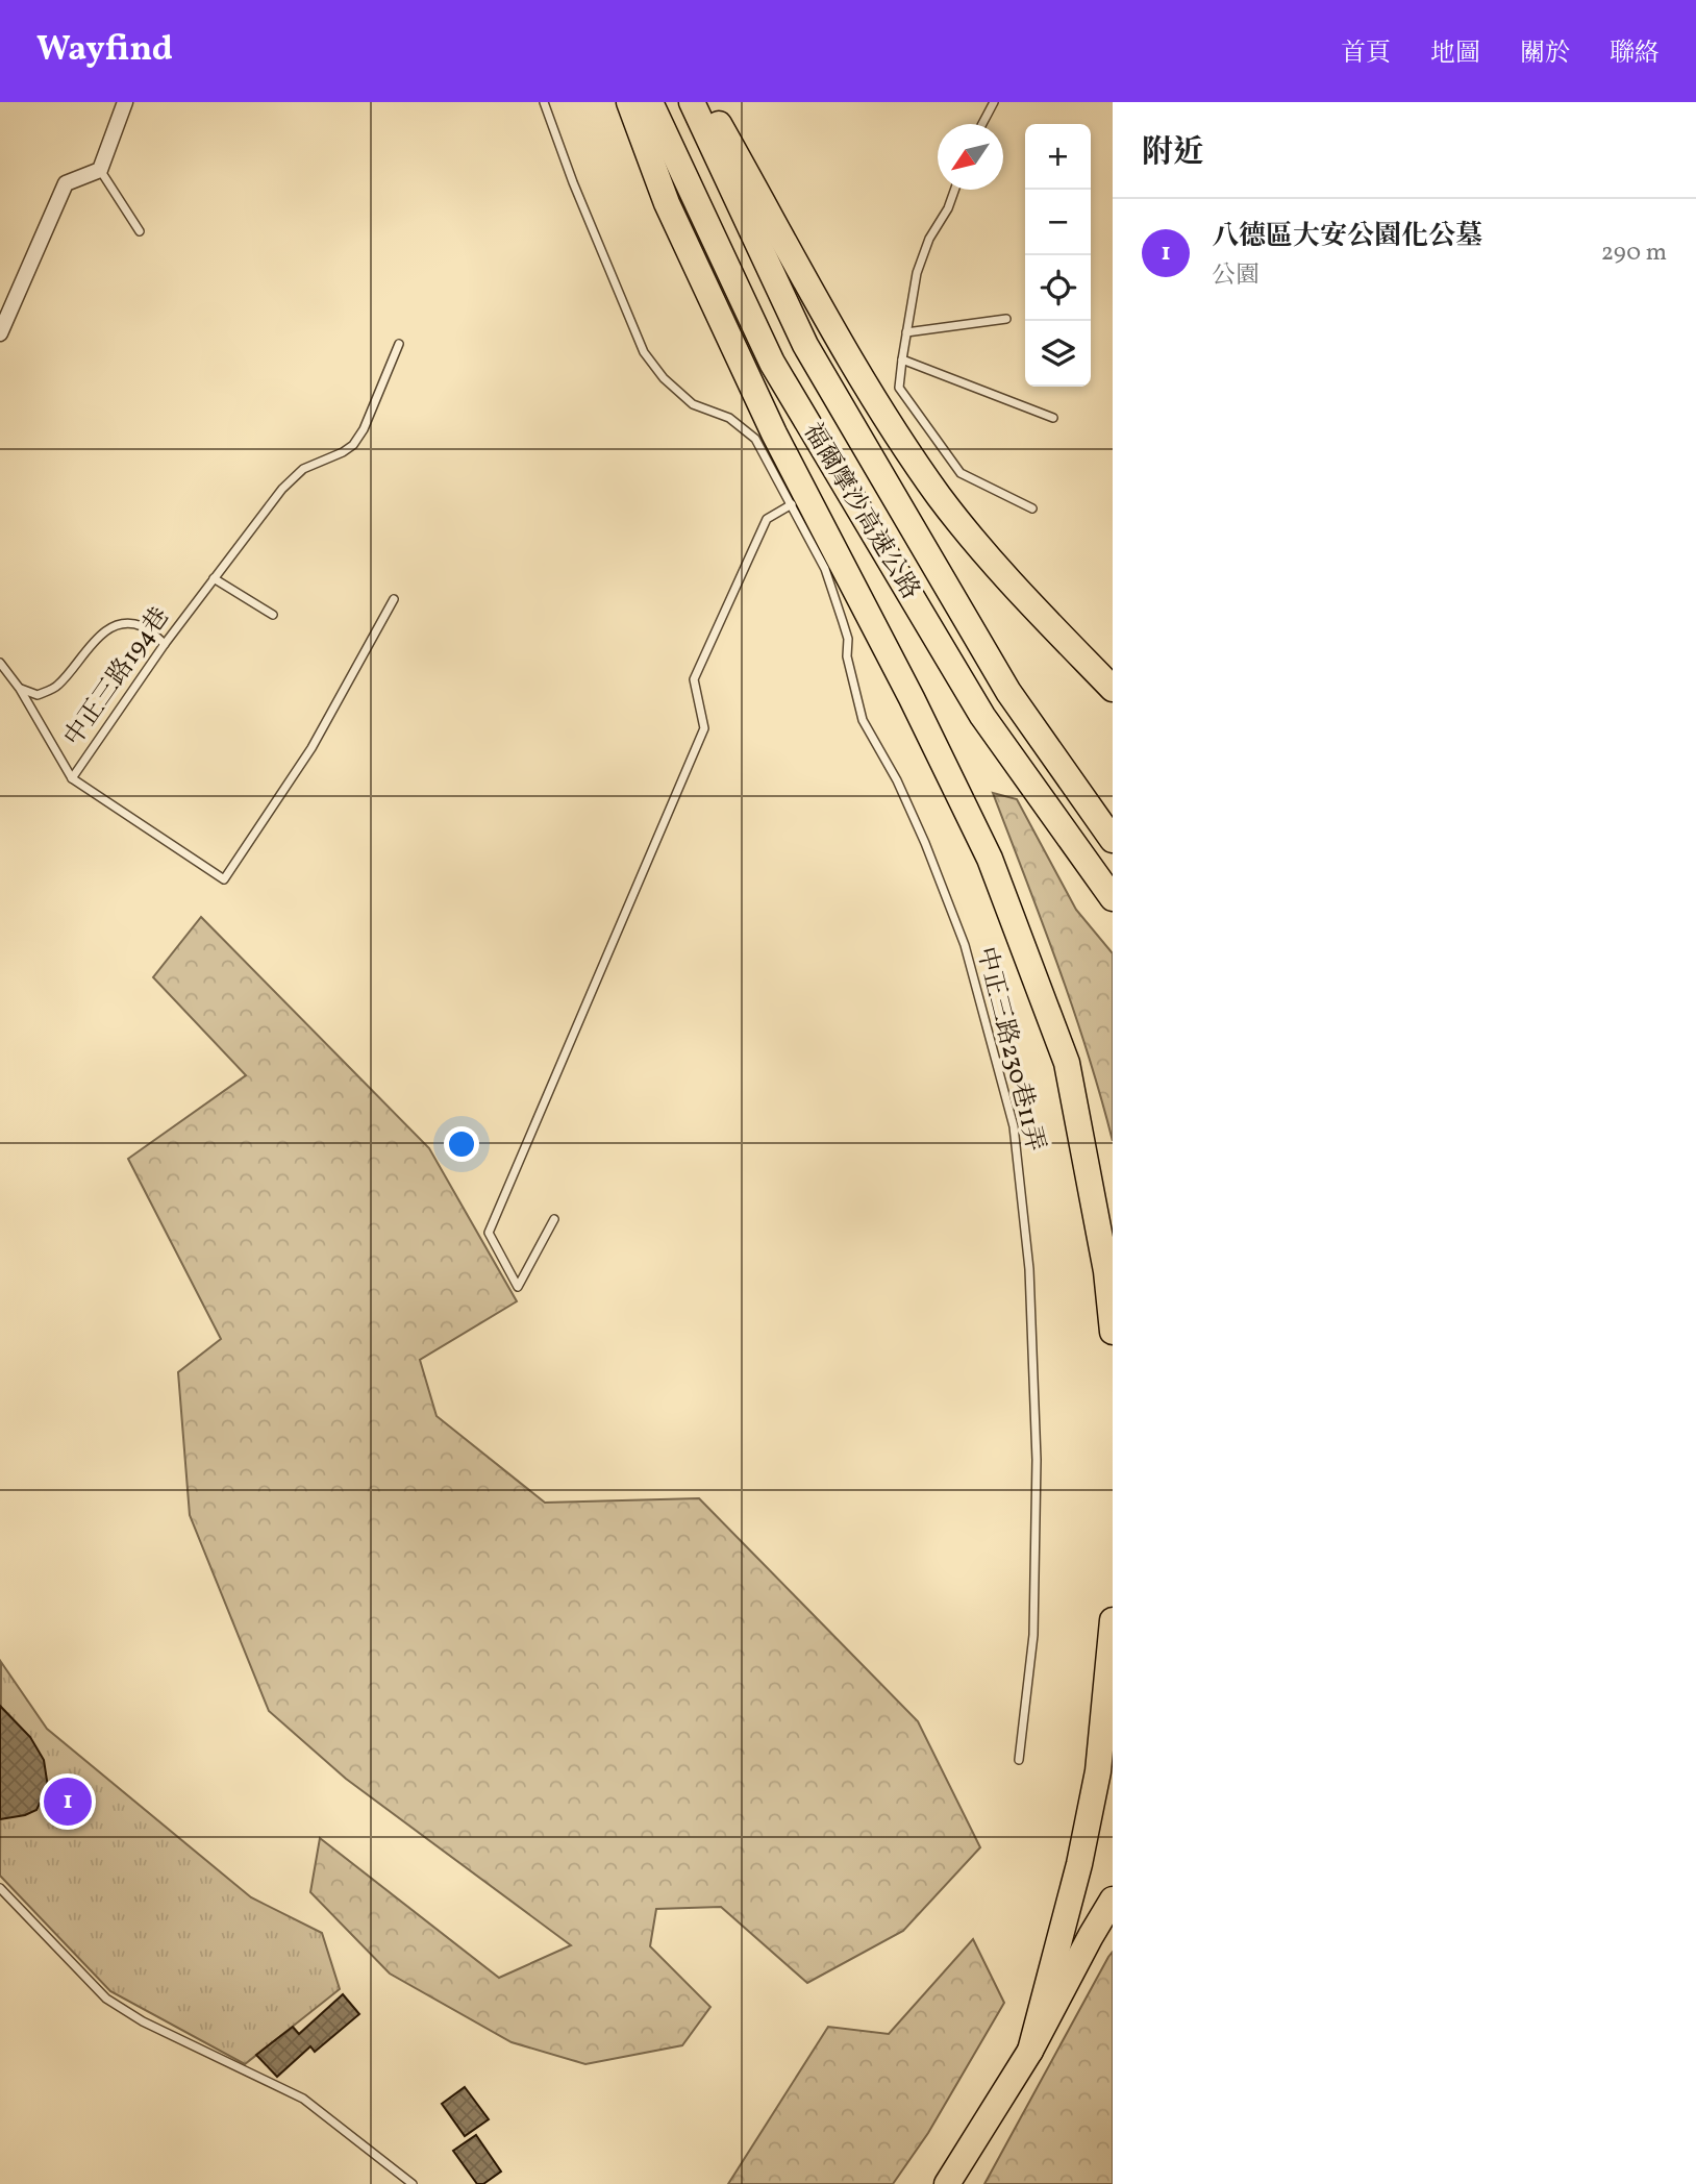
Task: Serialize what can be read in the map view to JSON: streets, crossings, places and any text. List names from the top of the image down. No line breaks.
{"streets":{"highway":["福爾摩沙高速公路"],"lane":["中正三路194巷","中正三路230巷11弄"]},"north":"bottom left","page":{"header":"Wayfind","nav":["首頁","地圖","關於","聯絡"],"heading":"附近","map_buttons":["+","−"],"list":[{"mark":"1","name":"八德區大安公園化公墓","note":"公園","value":"290 m"}],"pins":"1"}}
